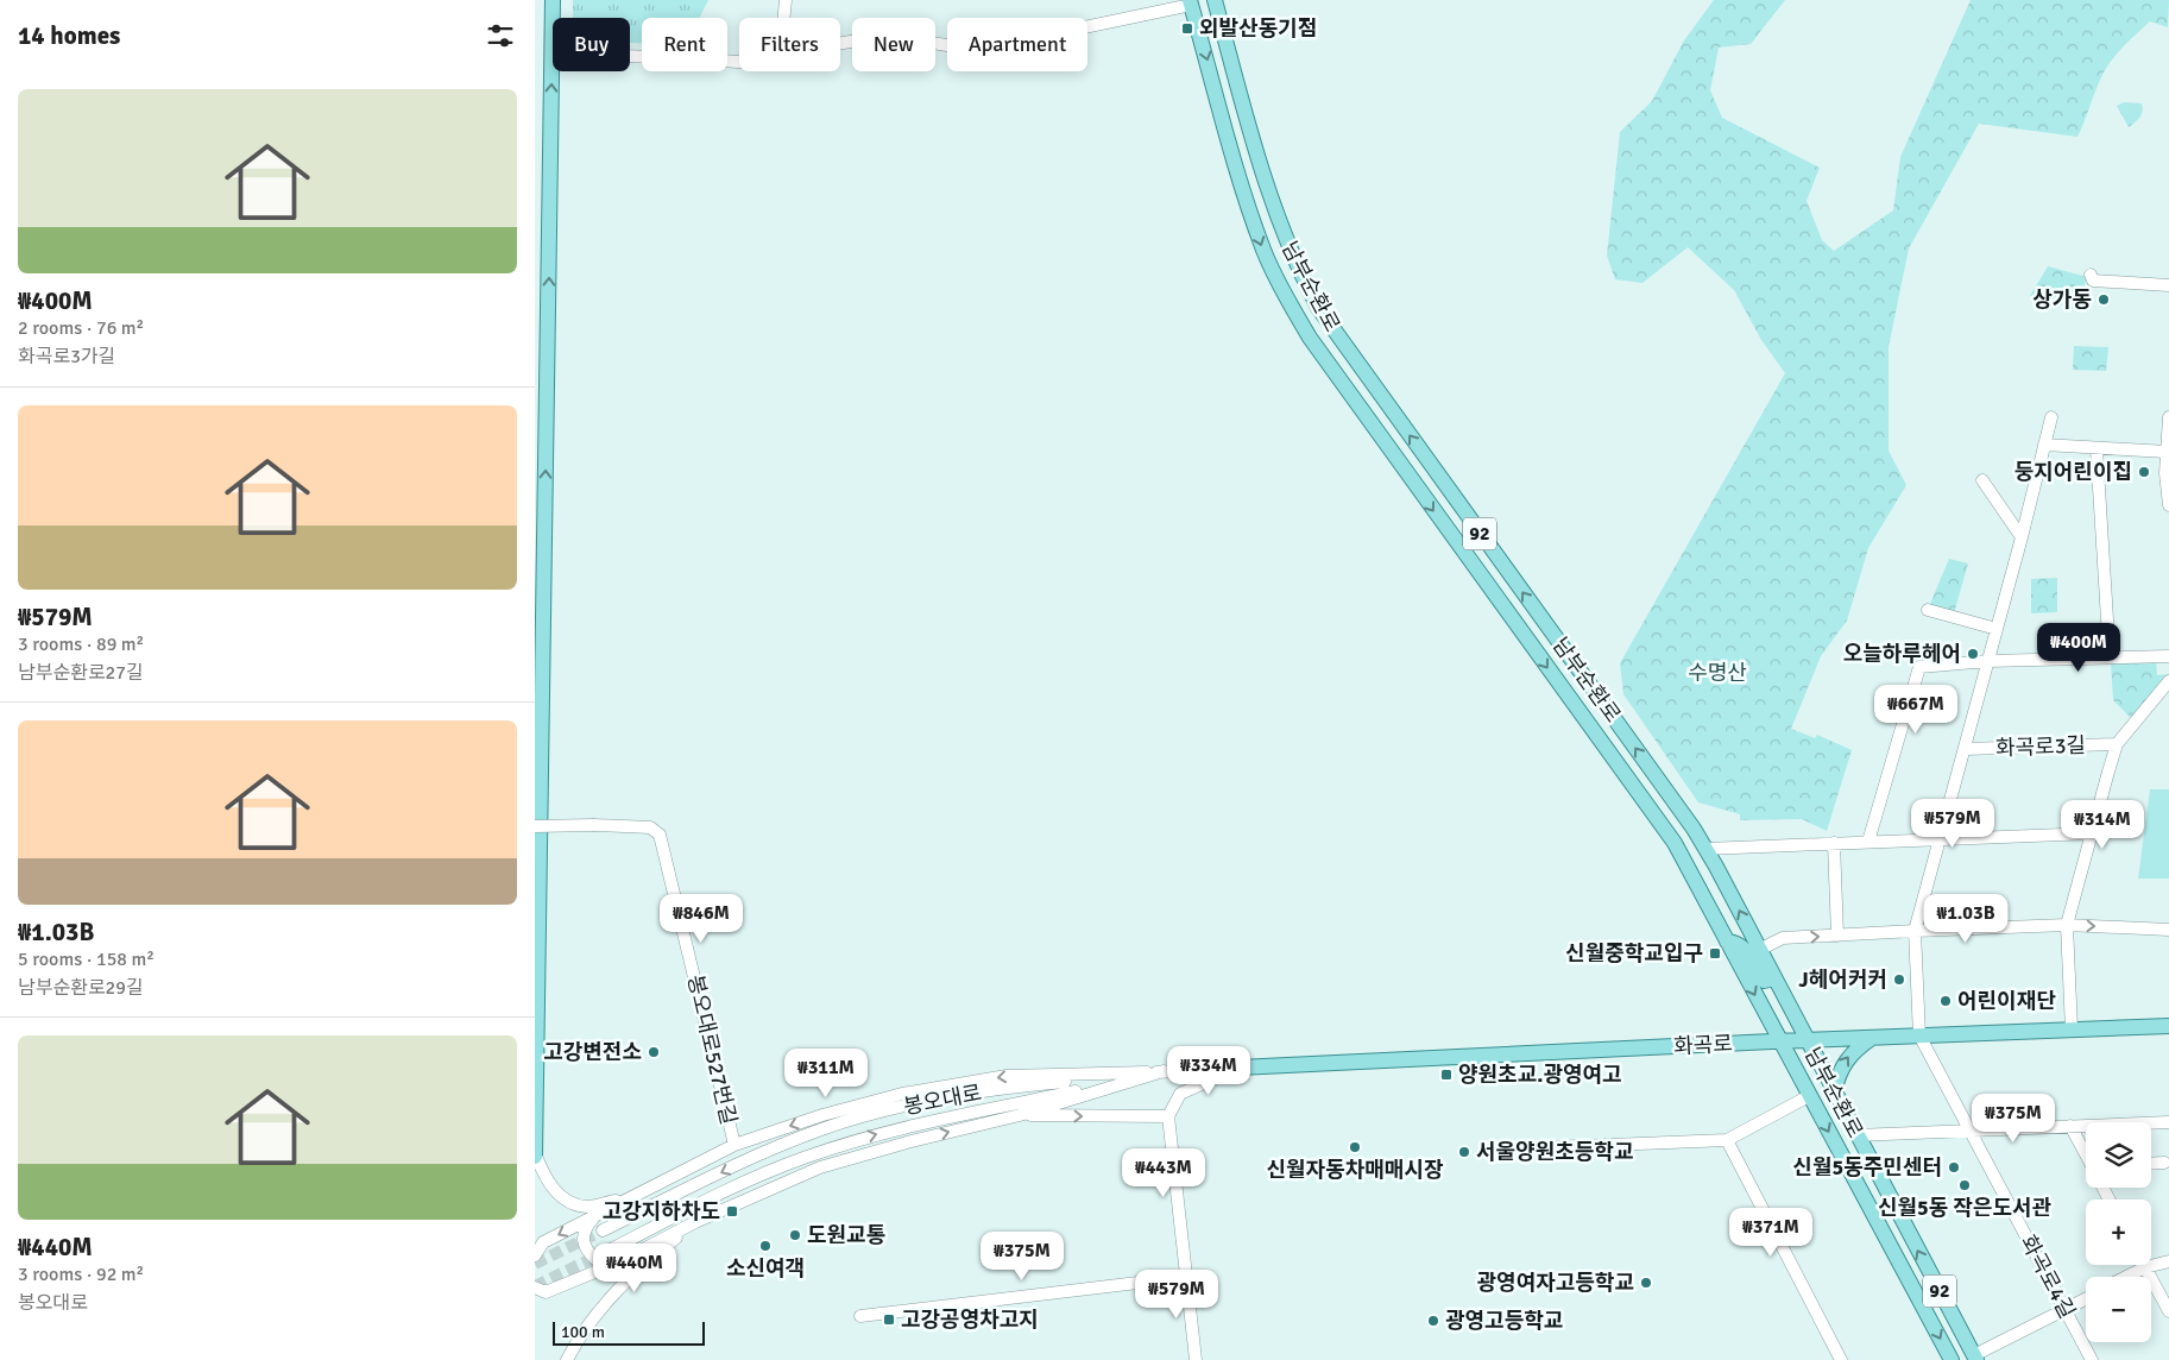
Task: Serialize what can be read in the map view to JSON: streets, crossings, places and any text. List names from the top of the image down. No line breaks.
{"streets":{"main road":["남부순환로","92","화곡로"],"street":["화곡로3길","봉오대로527번길","봉오대로","화곡로4길"]},"crossings":[["남부순환로","화곡로"],["화곡로3길","화곡로"],["화곡로3길","화곡로4길"],["화곡로","봉오대로"],["화곡로","화곡로4길"]],"parks":["수명산"],"places":{"transit":["외발산동기점","신월중학교입구","양원초교.광영여고","고강지하차도","고강공영차고지"],"other":["상가동","둥지어린이집","오늘하루헤어","J헤어커커","어린이재단","고강변전소","신월자동차매매시장","서울양원초등학교","신월5동주민센터","신월5동 작은도서관","도원교통","소신여객","광영여자고등학교","광영고등학교"]},"scale_bar":"100 m","page":{"heading":"14 homes","chip":["Buy","Rent","Filters","New","Apartment"],"list":[{"name":"₩400M","note":"2 rooms · 76 m² · 화곡로3가길"},{"name":"₩579M","note":"3 rooms · 89 m² · 남부순환로27길"},{"name":"₩1.03B","note":"5 rooms · 158 m² · 남부순환로29길"},{"name":"₩440M","note":"3 rooms · 92 m² · 봉오대로"}],"price":["₩400M","₩667M","₩579M","₩314M","₩846M","₩1.03B","₩334M","₩311M","₩375M","₩443M","₩371M","₩375M","₩440M","₩579M"],"map_buttons":["+","−"],"scale":"100 m"}}
